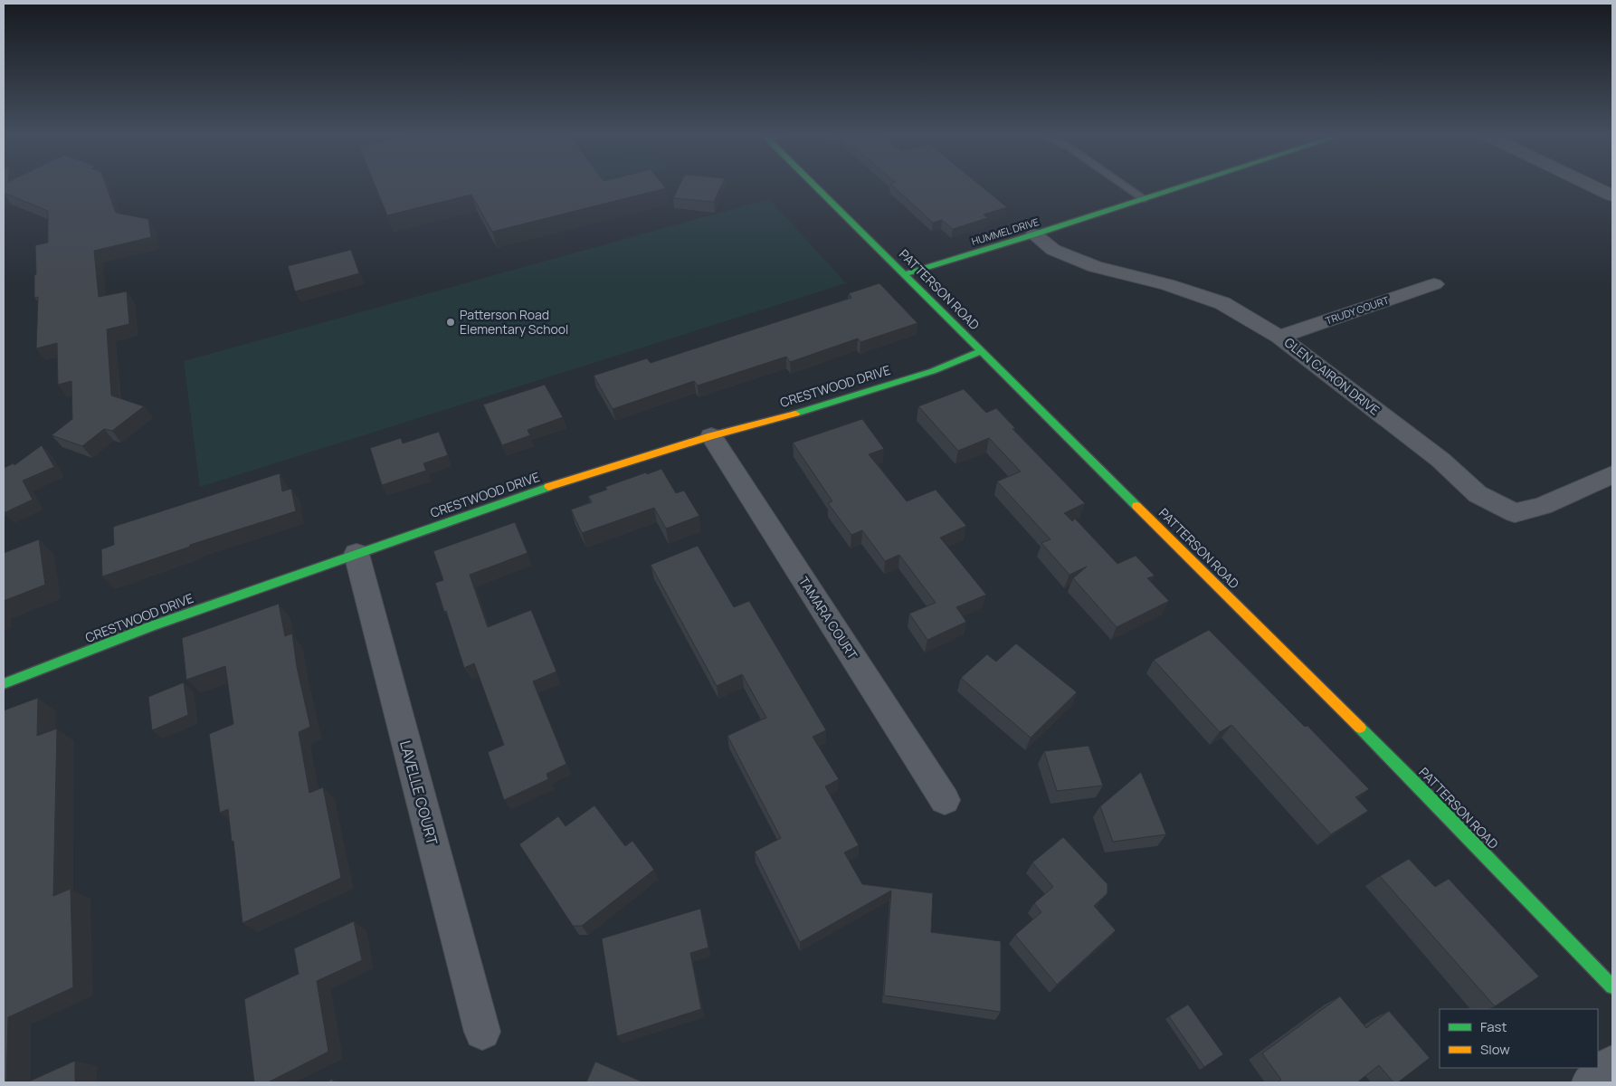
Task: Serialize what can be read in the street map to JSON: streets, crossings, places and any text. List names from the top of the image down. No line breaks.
{"streets":{"street":["HUMMEL DRIVE","PATTERSON ROAD","TRUDY COURT","GLEN CAIRON DRIVE","CRESTWOOD DRIVE","TAMARA COURT","LAVELLE COURT"]},"crossings":[["HUMMEL DRIVE","PATTERSON ROAD"],["HUMMEL DRIVE","GLEN CAIRON DRIVE"],["PATTERSON ROAD","CRESTWOOD DRIVE"],["TRUDY COURT","GLEN CAIRON DRIVE"],["CRESTWOOD DRIVE","TAMARA COURT"],["CRESTWOOD DRIVE","LAVELLE COURT"]],"places":["Patterson Road Elementary School"],"legend":["Fast","Slow"]}
